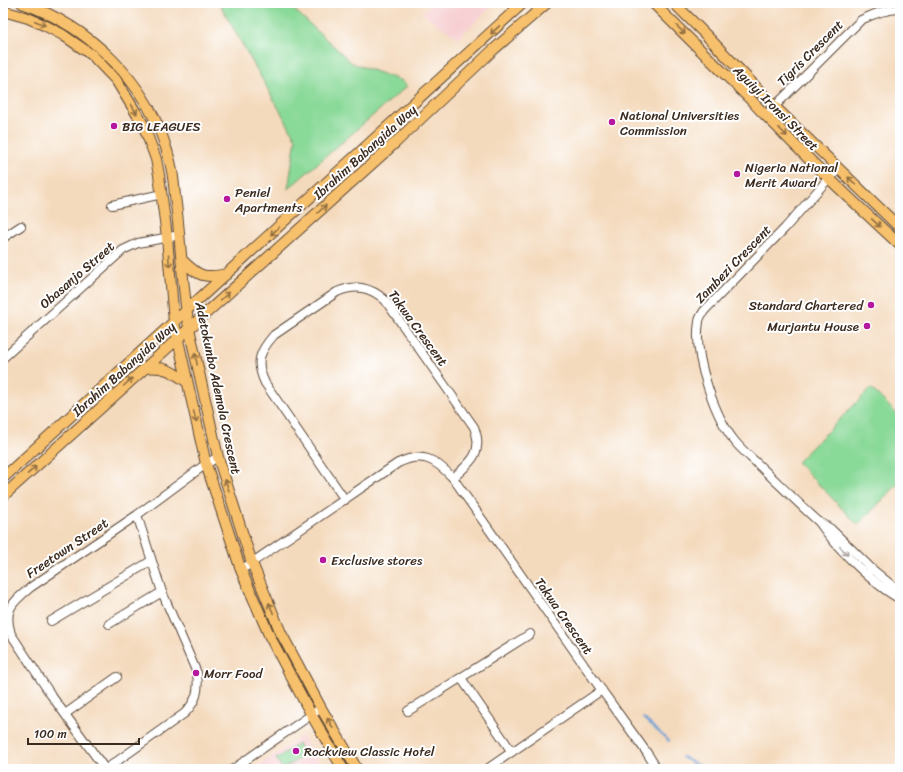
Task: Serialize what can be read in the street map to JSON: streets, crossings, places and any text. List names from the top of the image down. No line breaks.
{"streets":{"main road":["Aguiyi Ironsi Street","Ibrahim Babangida Way","Adetokunbo Ademola Crescent"],"street":["Tigris Crescent","Zambezi Crescent","Obasanjo Street","Takwa Crescent","Freetown Street"]},"crossings":[["Tigris Crescent","Aguiyi Ironsi Street"],["Aguiyi Ironsi Street","Zambezi Crescent"],["Ibrahim Babangida Way","Adetokunbo Ademola Crescent"],["Obasanjo Street","Adetokunbo Ademola Crescent"],["Takwa Crescent","Adetokunbo Ademola Crescent"],["Adetokunbo Ademola Crescent","Freetown Street"]],"places":["National Universities Commission","BIG LEAGUES","Nigeria National Merit Award","Peniel Apartments","Standard Chartered","Murjantu House","Exclusive stores","Morr Food","Rockview Classic Hotel"],"scale_bar":"100 m"}
